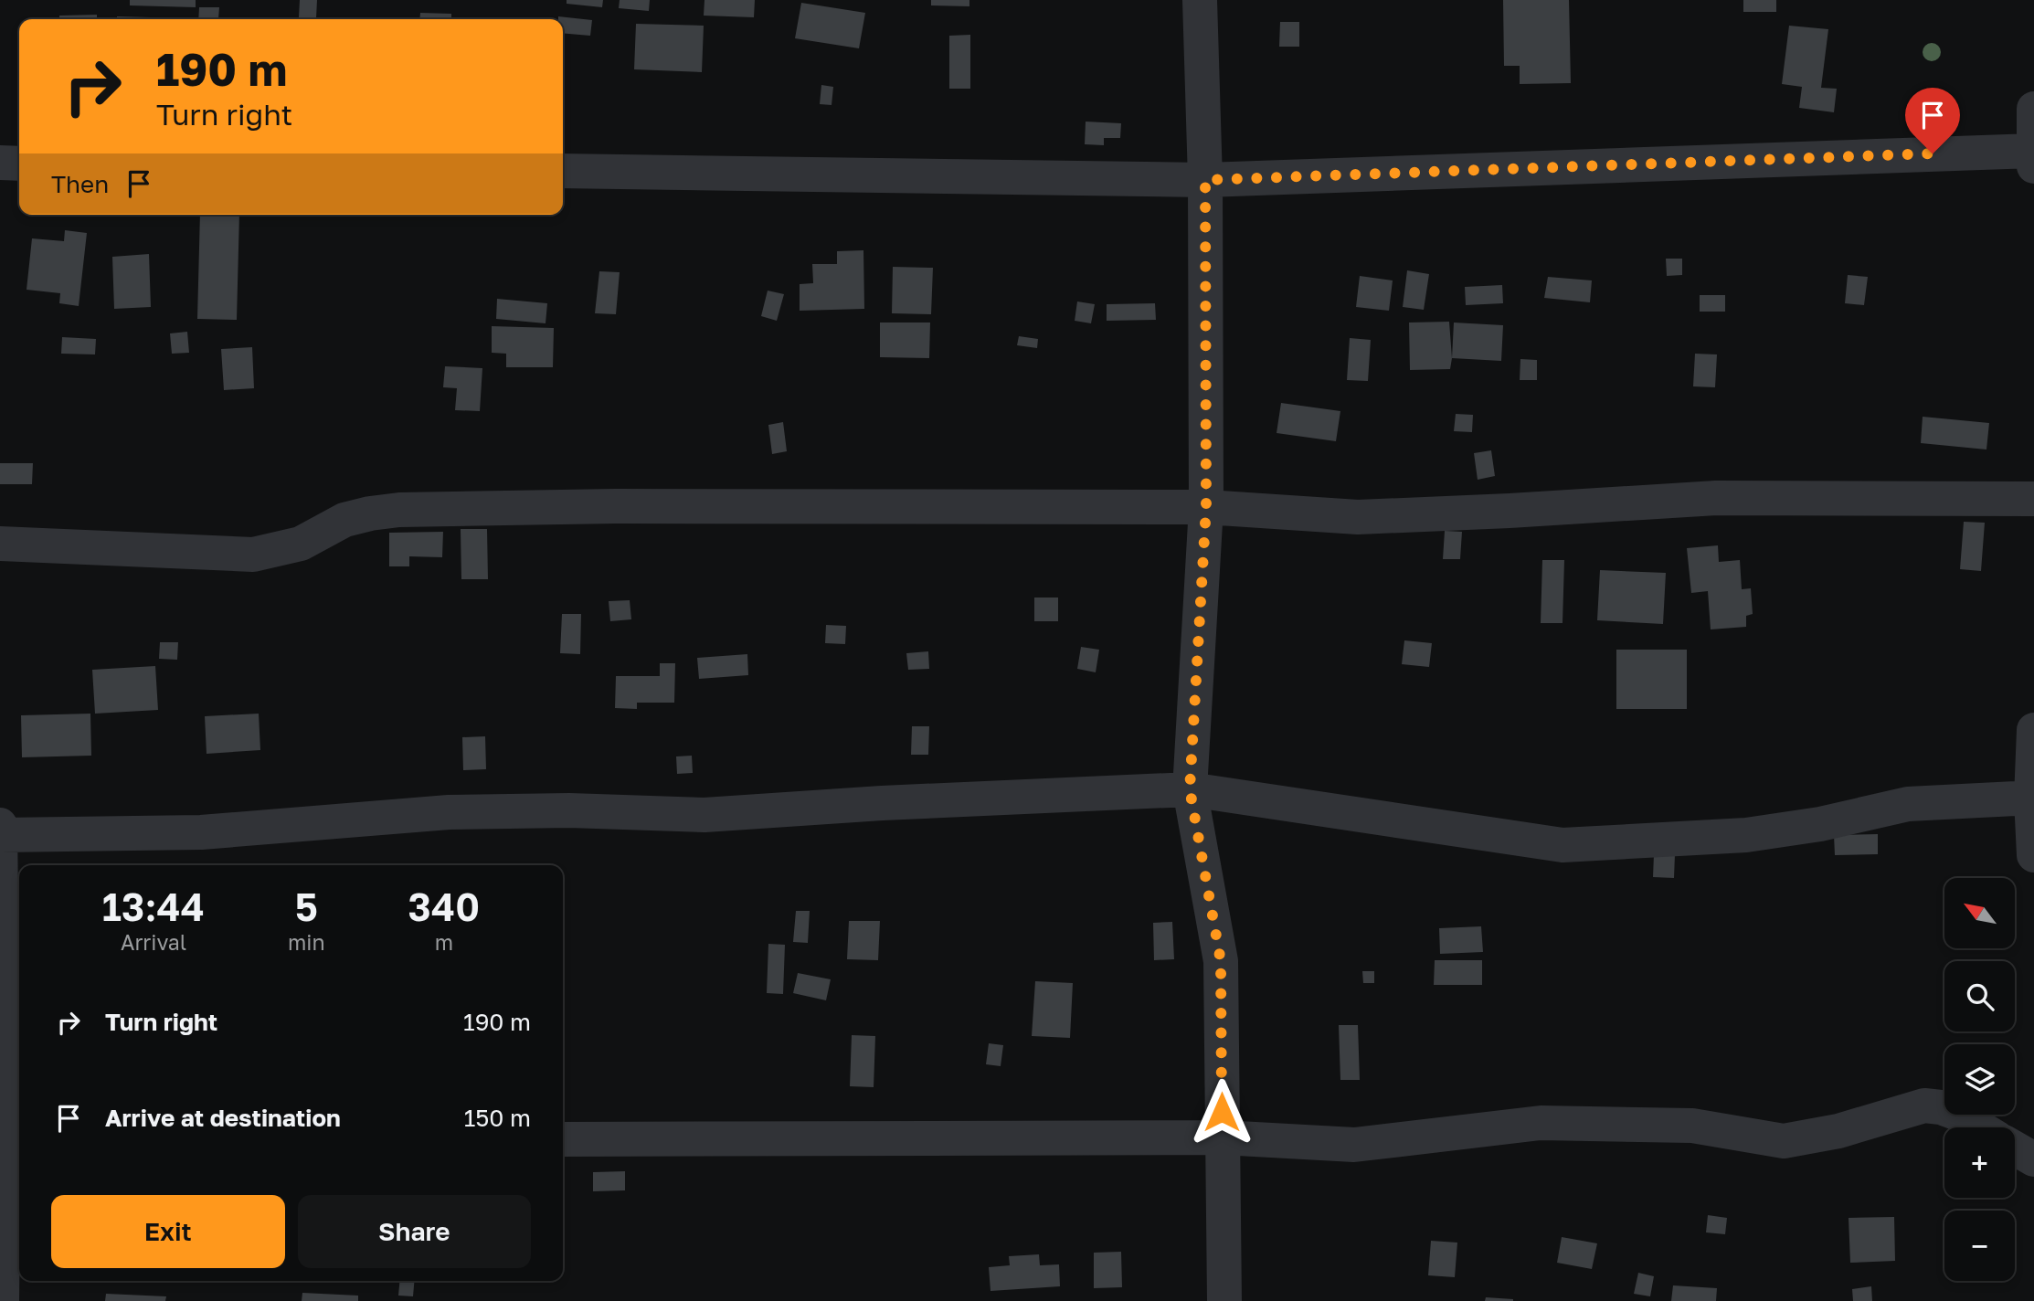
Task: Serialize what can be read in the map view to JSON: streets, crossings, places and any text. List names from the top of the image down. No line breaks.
{"north":"top left","page":{"turn":["190 m","Turn right"],"then":"Then","eta":["13:44","Arrival","5","min","340","m"],"map_buttons":["+","−"],"list":[{"name":"Turn right","value":"190 m"},{"name":"Arrive at destination","value":"150 m"}],"buttons":["Exit","Share"]}}
